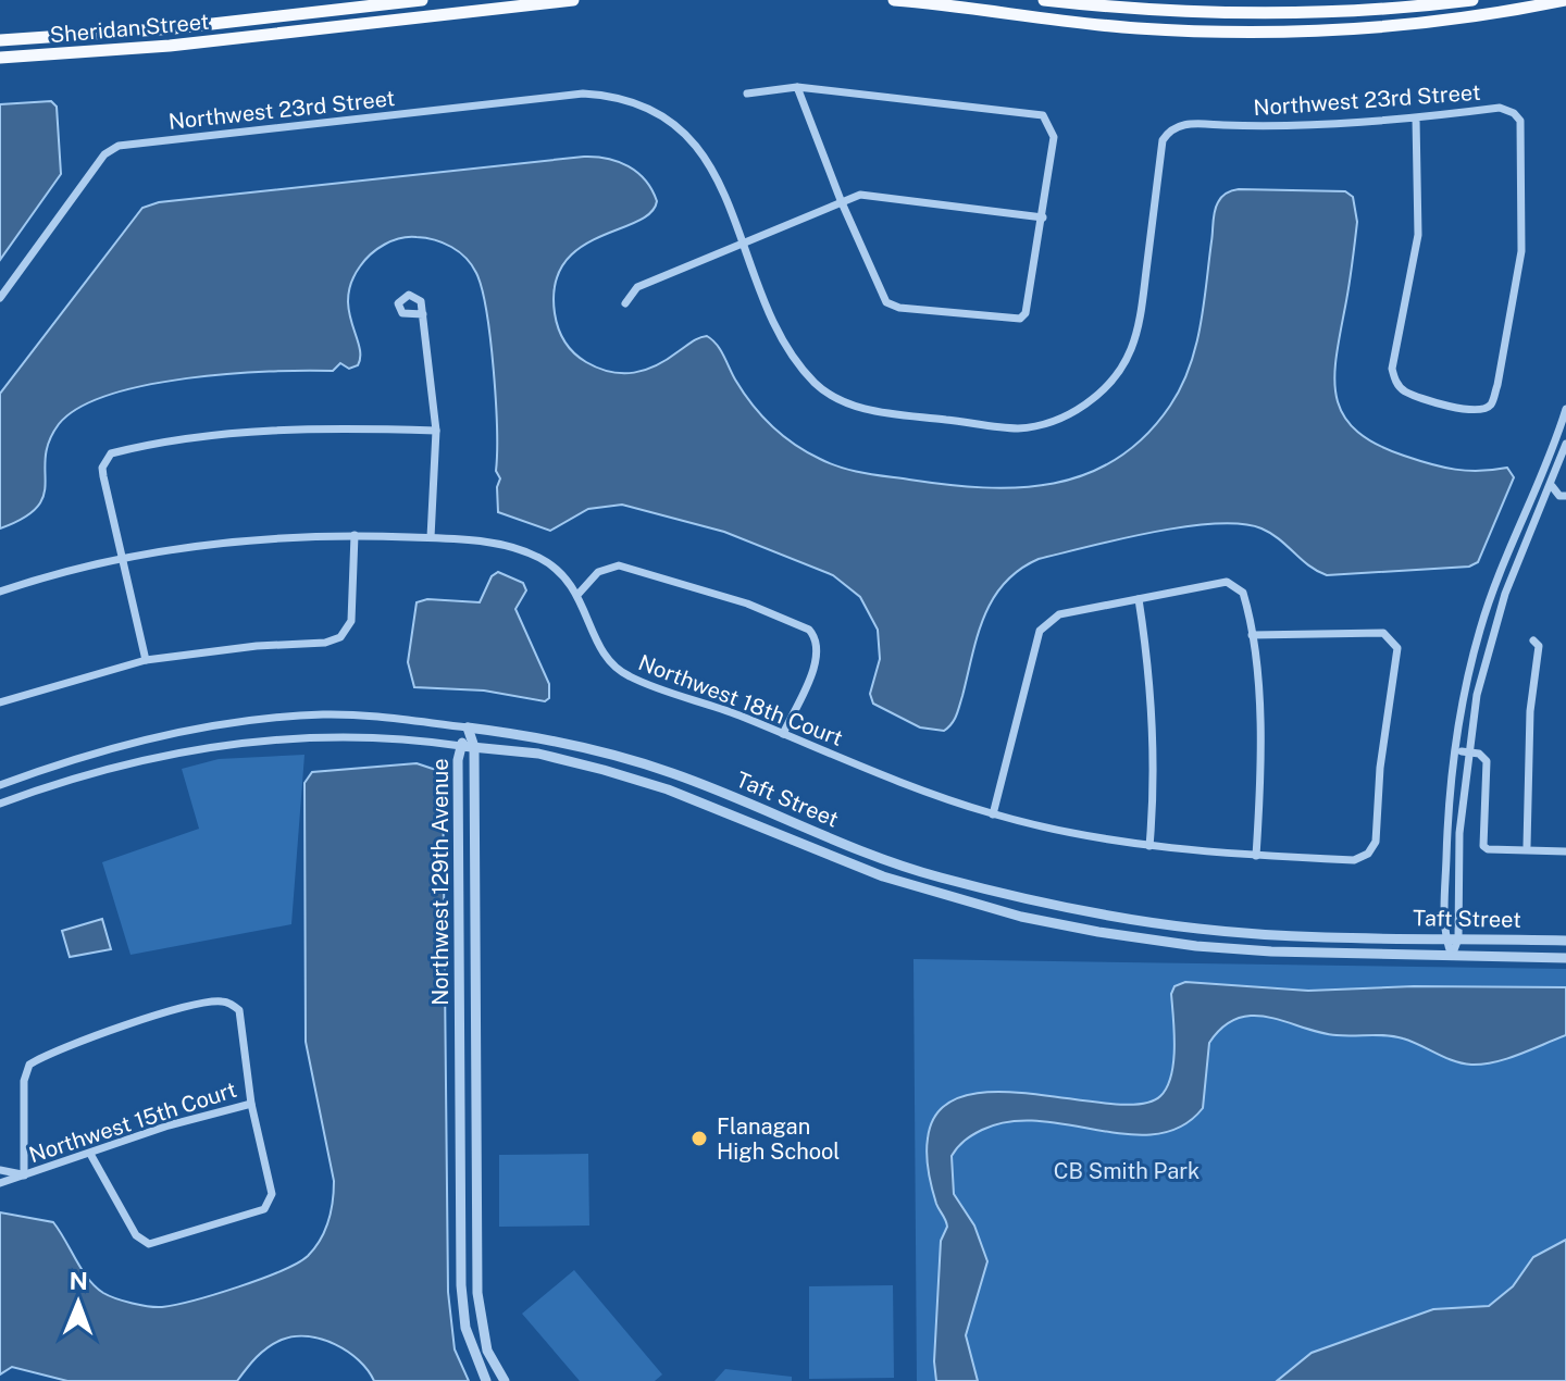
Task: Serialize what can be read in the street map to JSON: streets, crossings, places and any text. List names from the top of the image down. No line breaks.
{"streets":{"main road":["Sheridan Street"],"street":["Northwest 23rd Street","Northwest 18th Court","Taft Street","Northwest 129th Avenue","Northwest 15th Court"]},"crossings":[["Taft Street","Northwest 129th Avenue"]],"parks":["CB Smith Park"],"places":["Flanagan High School"],"north":"top"}
